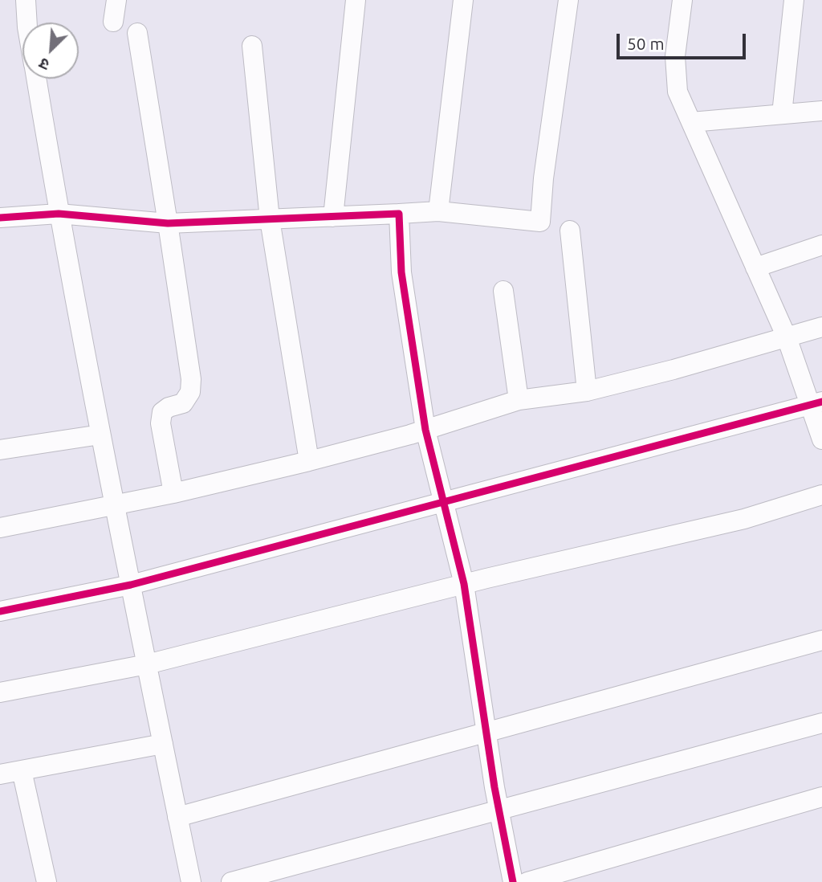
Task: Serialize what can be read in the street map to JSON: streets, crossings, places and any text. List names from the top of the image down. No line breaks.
{"scale_bar":"50 m","north":"bottom left"}
